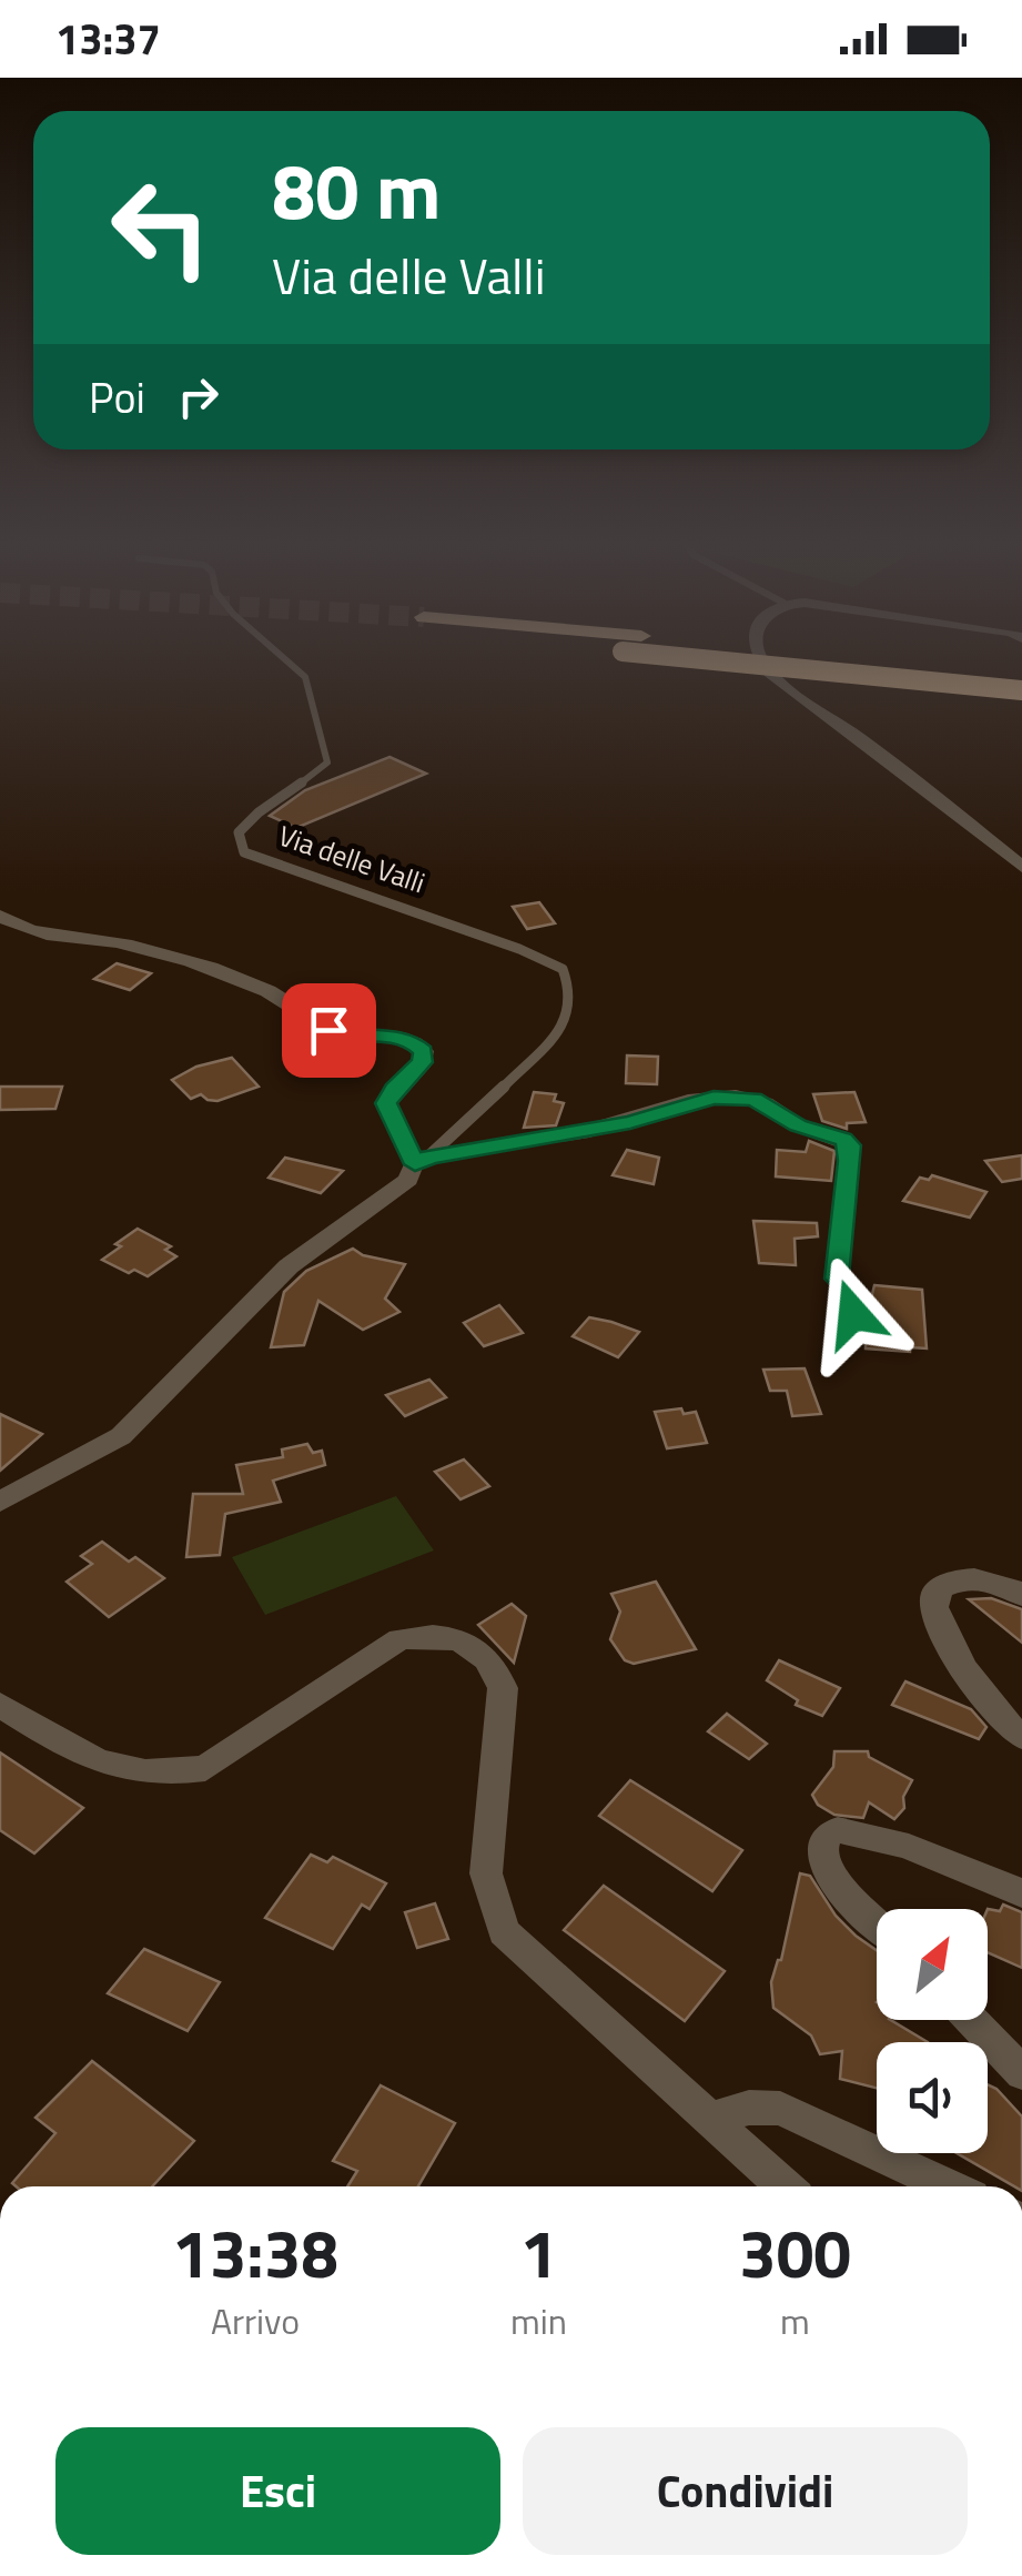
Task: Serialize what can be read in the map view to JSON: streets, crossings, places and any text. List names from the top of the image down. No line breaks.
{"streets":{"street":["Via delle Valli"]},"north":"top right","page":{"status":"13:37","turn":["80 m","Via delle Valli"],"then":"Poi","eta":["13:38","Arrivo","1","min","300","m"],"buttons":["Esci","Condividi"]}}
